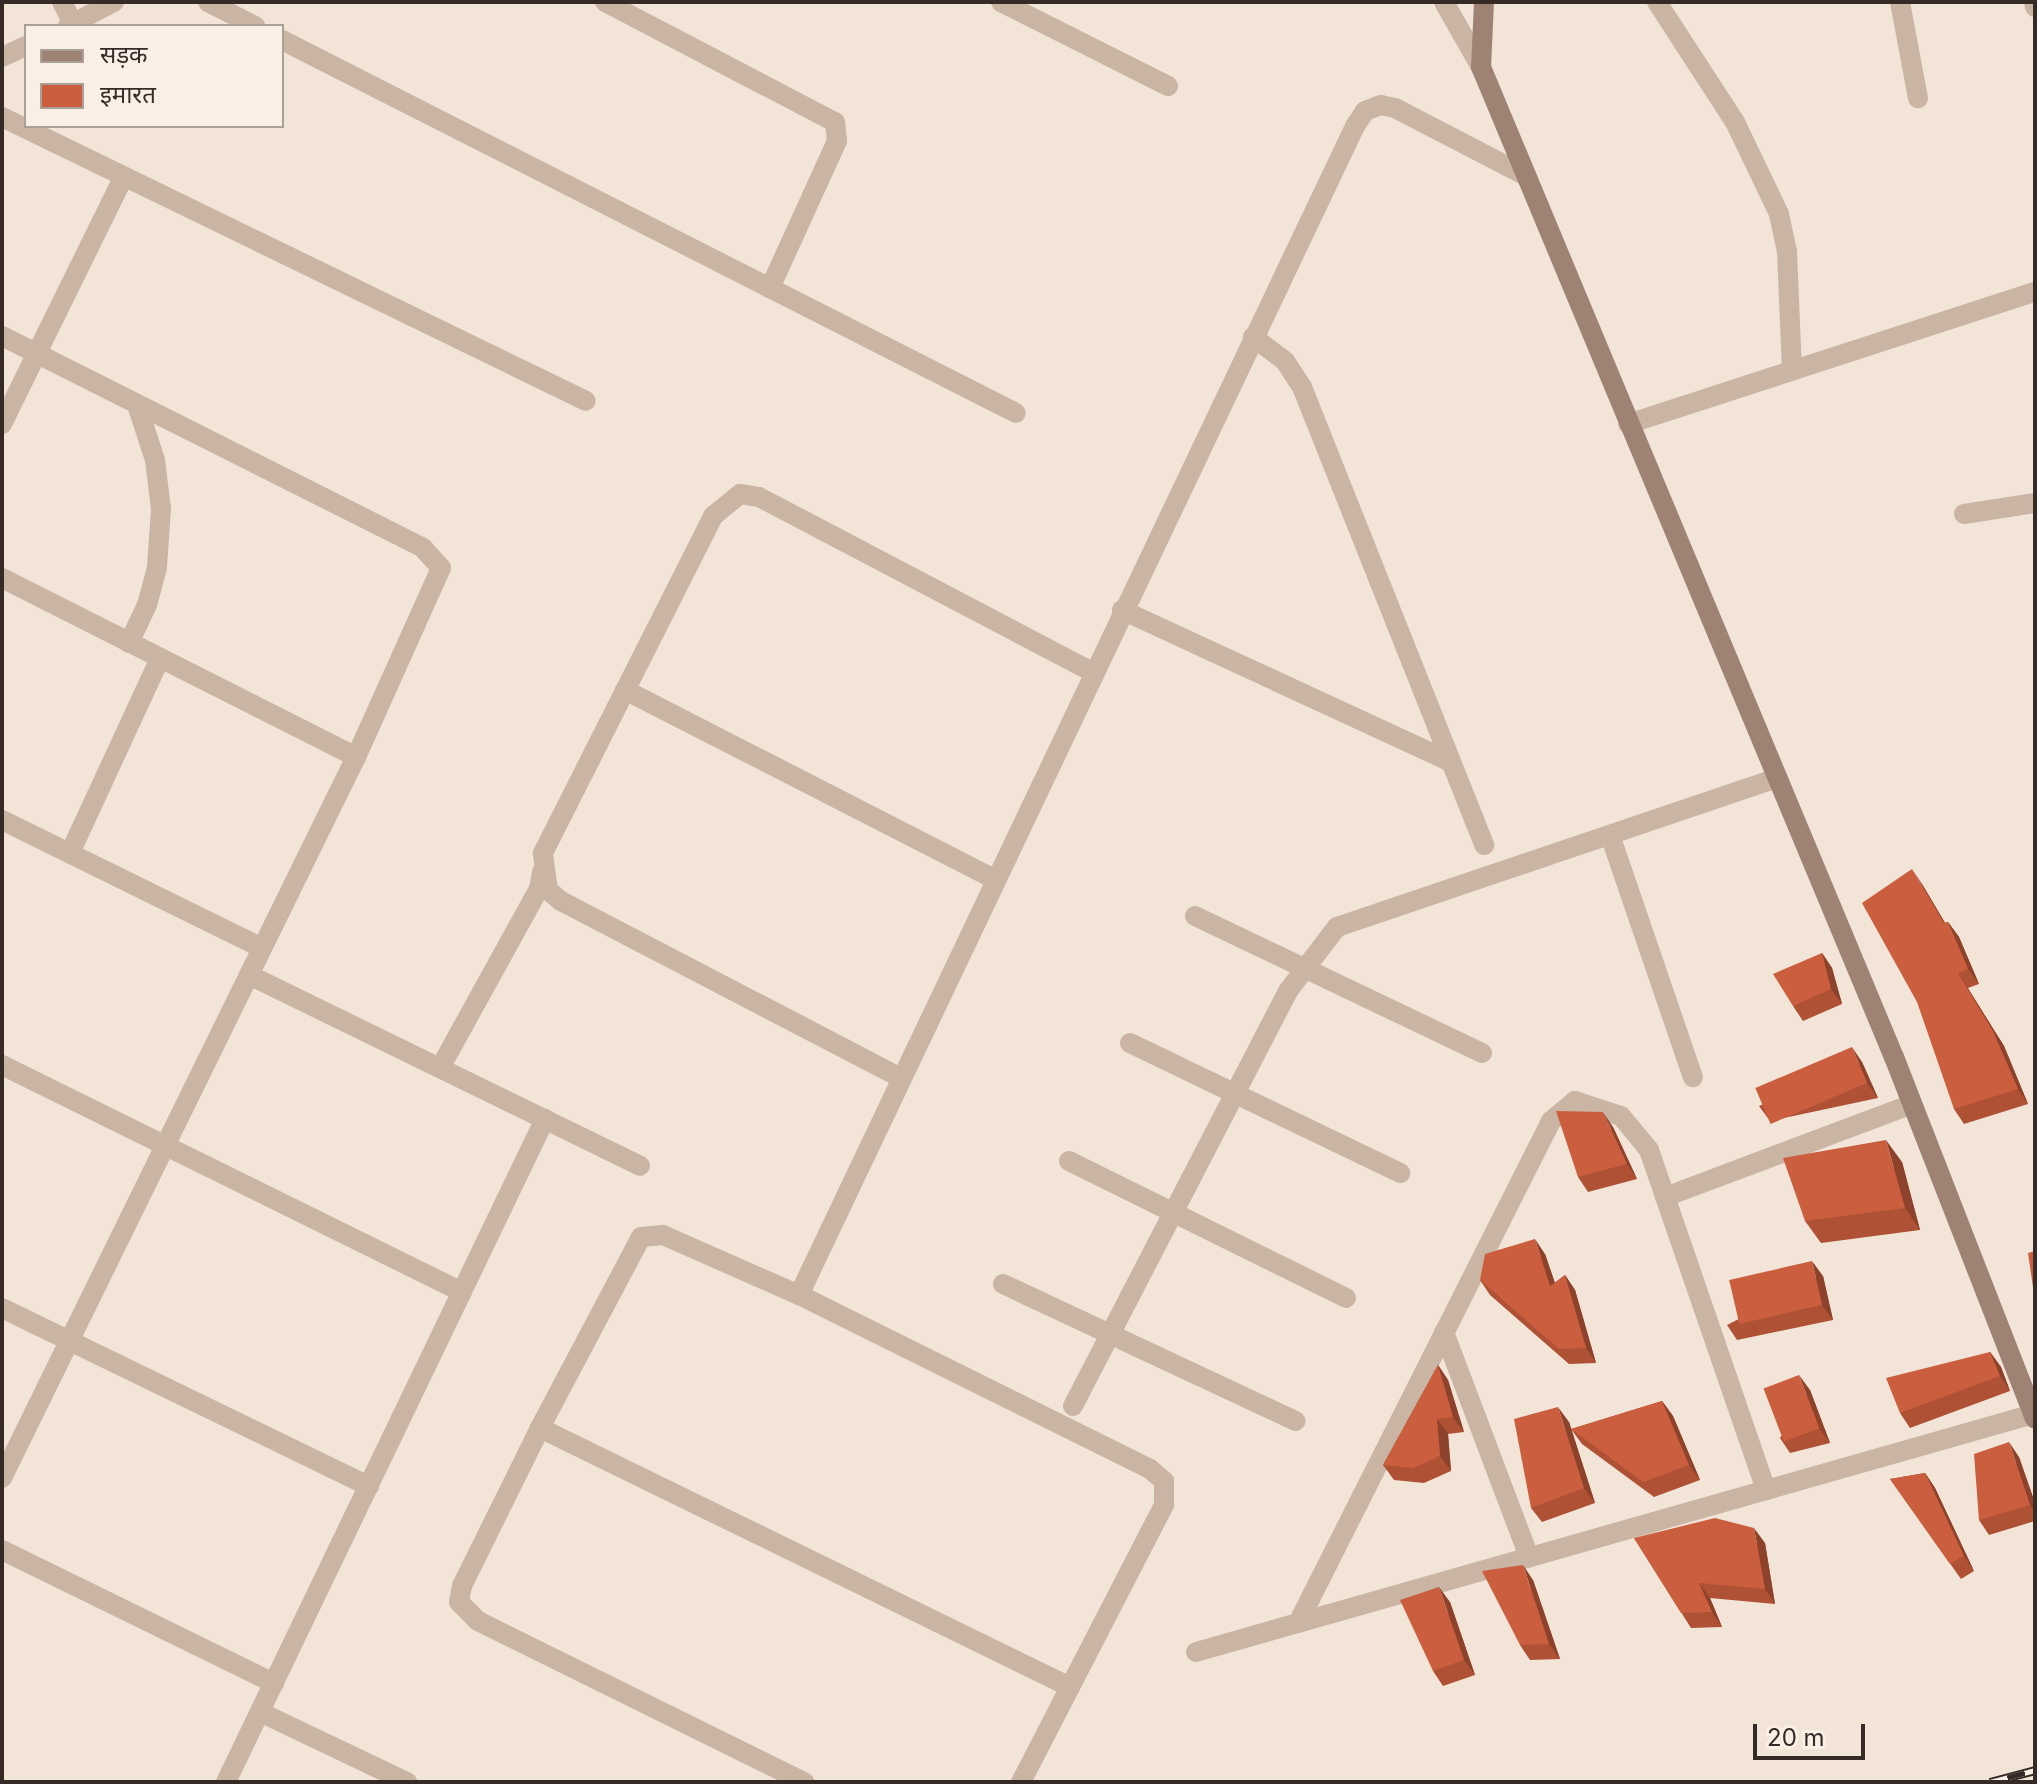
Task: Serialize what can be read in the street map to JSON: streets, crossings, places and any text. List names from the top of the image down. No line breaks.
{"legend":["सड़क","इमारत"],"scale_bar":"20 m"}
